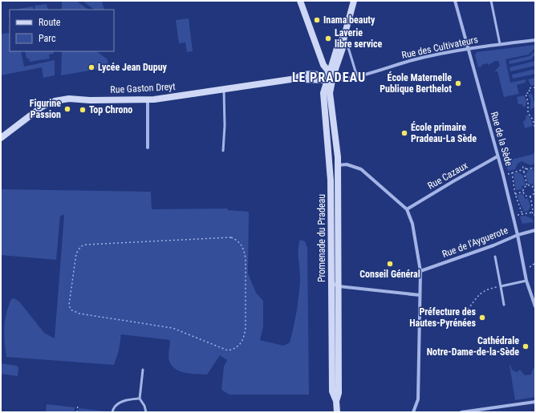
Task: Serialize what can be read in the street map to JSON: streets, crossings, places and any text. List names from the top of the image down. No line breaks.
{"streets":{"street":["Rue des Cultivateurs","Rue Gaston Dreyt","Rue de la Sède","Rue Cazaux","Promenade du Pradeau","Rue de l'Ayguerote"]},"crossings":[["Rue des Cultivateurs","Rue Gaston Dreyt"],["Rue des Cultivateurs","Rue de la Sède"],["Rue des Cultivateurs","Promenade du Pradeau"],["Rue Gaston Dreyt","Promenade du Pradeau"],["Rue de la Sède","Rue Cazaux"],["Rue de la Sède","Rue de l'Ayguerote"]],"districts":["LE PRADEAU"],"places":["Inama beauty","Laverie libre service","Lycée Jean Dupuy","École Maternelle Publique Berthelot","Figurine Passion","Top Chrono","École primaire Pradeau-La Sède","Conseil Général","Préfecture des Hautes-Pyrénées","Cathédrale Notre-Dame-de-la-Sède"],"legend":["Route","Parc"]}
